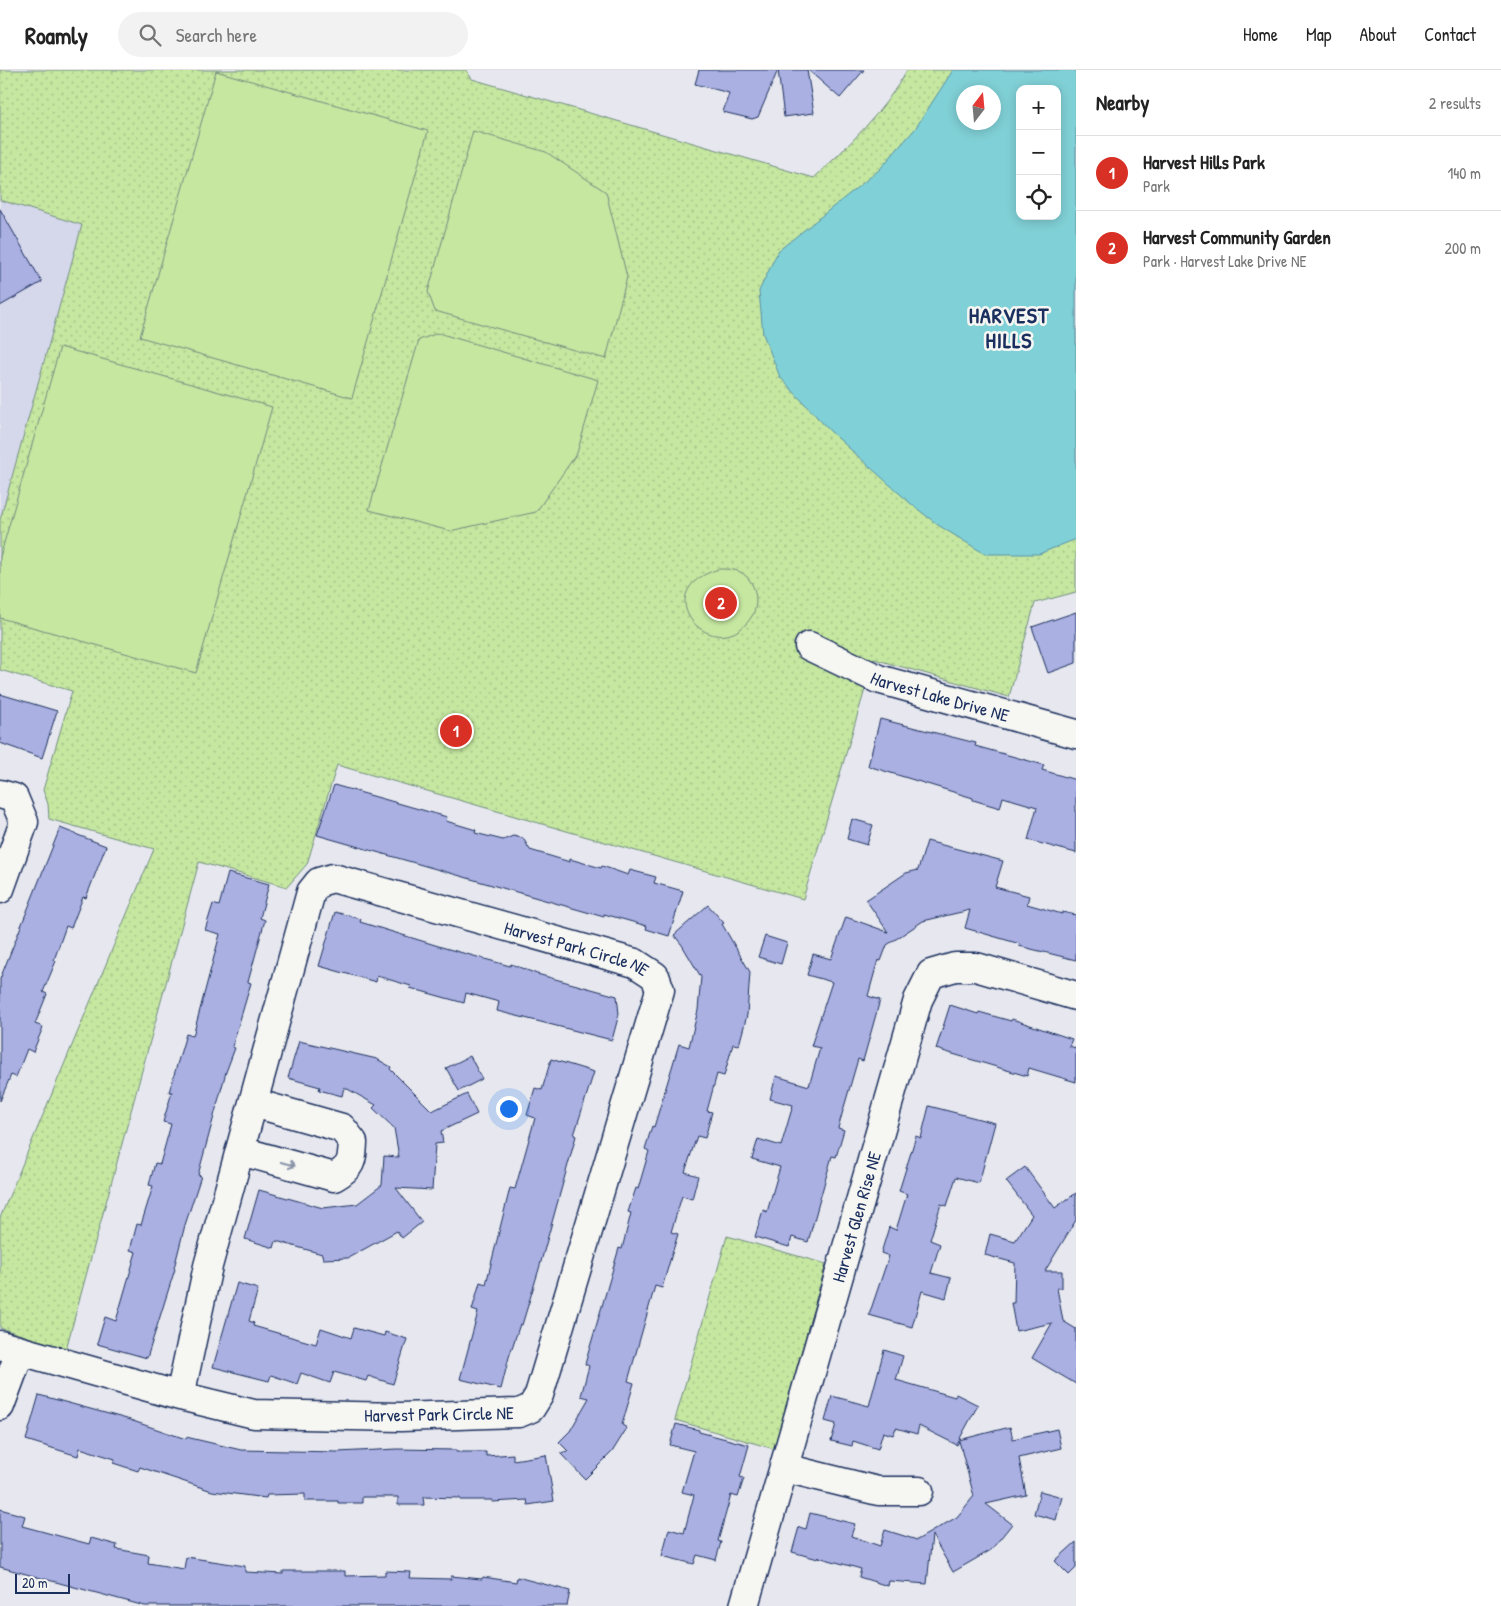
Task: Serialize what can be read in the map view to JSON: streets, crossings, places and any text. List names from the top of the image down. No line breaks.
{"streets":{"street":["Harvest Lake Drive NE","Harvest Park Circle NE","Harvest Glen Rise NE"]},"districts":["HARVEST HILLS"],"scale_bar":"20 m","north":"top","page":{"header":"Roamly","search":"Search here","nav":["Home","Map","About","Contact"],"heading":["Nearby","2 results"],"map_buttons":["+","−"],"list":[{"mark":"1","name":"Harvest Hills Park","note":"Park","value":"140 m"},{"mark":"2","name":"Harvest Community Garden","note":"Park · Harvest Lake Drive NE","value":"200 m"}],"pins":["2","1"],"scale":"20 m"}}
